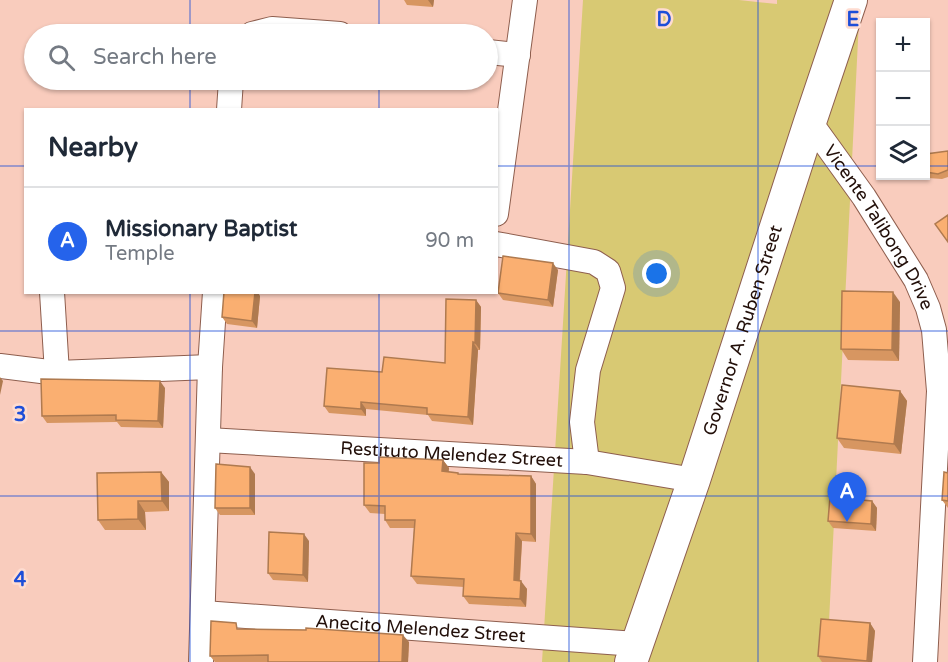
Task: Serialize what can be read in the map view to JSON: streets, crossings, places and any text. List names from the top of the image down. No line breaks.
{"streets":{"main road":["Governor A. Ruben Street"],"street":["Vicente Talibong Drive","Restituto Melendez Street","Anecito Melendez Street"]},"crossings":[["Vicente Talibong Drive","Governor A. Ruben Street"],["Governor A. Ruben Street","Restituto Melendez Street"],["Governor A. Ruben Street","Anecito Melendez Street"]],"page":{"map_buttons":["+","−"],"search":"Search here","heading":"Nearby","list":[{"mark":"A","name":"Missionary Baptist","note":"Temple","value":"90 m"}],"pins":"A"},"grid":{"columns":["D","E"],"rows":["3","4"]}}
